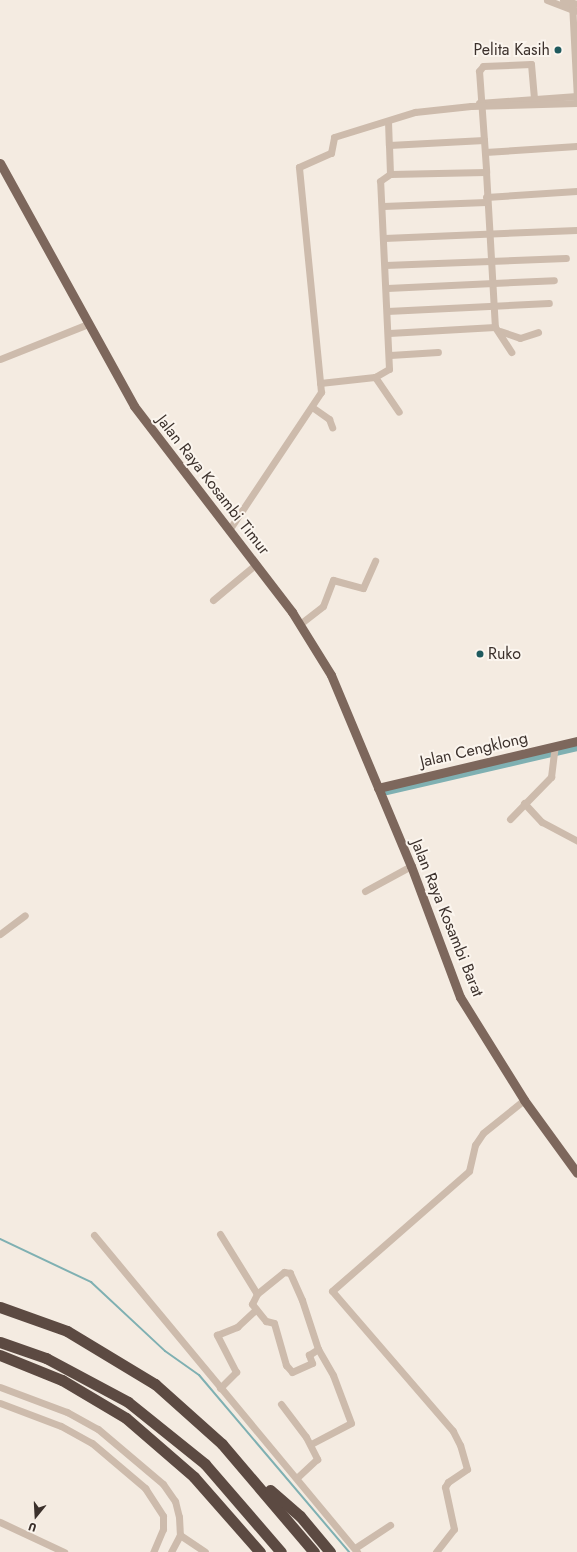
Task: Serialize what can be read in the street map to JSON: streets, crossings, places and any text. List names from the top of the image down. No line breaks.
{"streets":{"main road":["Jalan Raya Kosambi Timur","Jalan Cengklong","Jalan Raya Kosambi Barat"]},"crossings":[["Jalan Raya Kosambi Timur","Jalan Cengklong"],["Jalan Raya Kosambi Timur","Jalan Raya Kosambi Barat"],["Jalan Cengklong","Jalan Raya Kosambi Barat"]],"places":["Pelita Kasih","Ruko"],"north":"bottom"}
